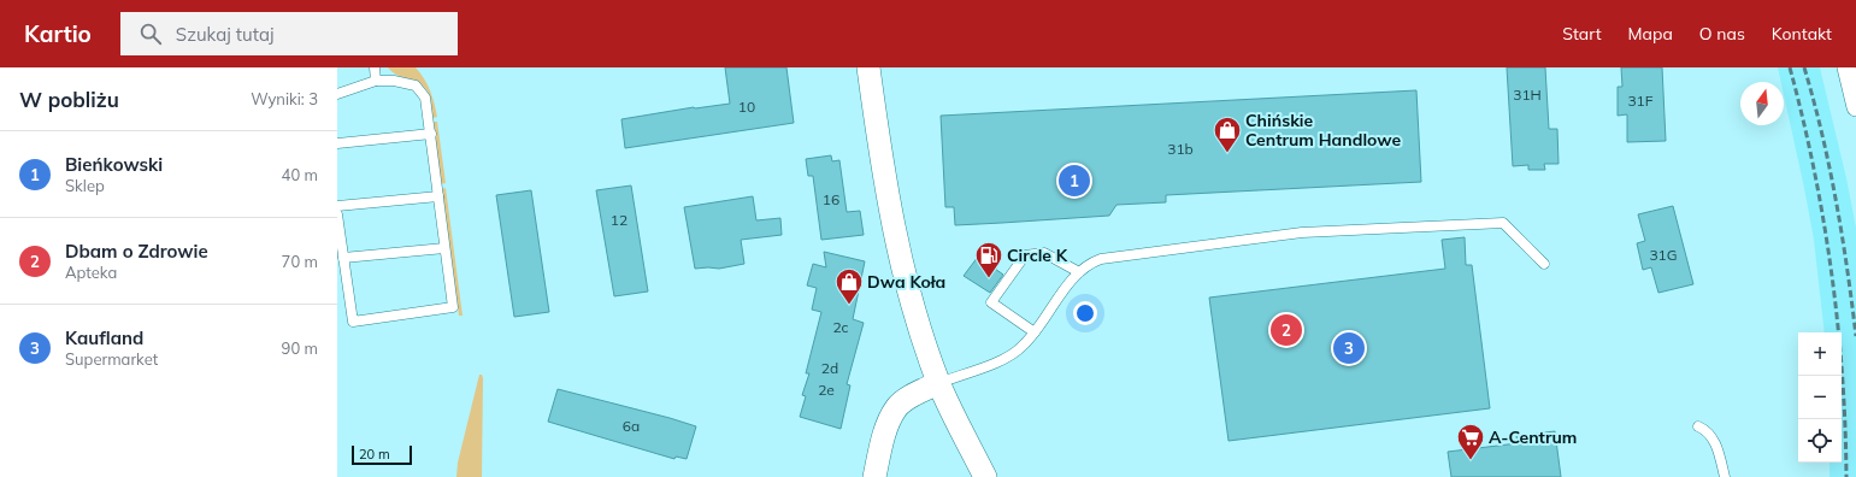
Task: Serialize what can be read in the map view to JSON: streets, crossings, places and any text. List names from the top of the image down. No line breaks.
{"places":{"shop":["Chińskie Centrum Handlowe","Dwa Koła"],"fuel station":["Circle K"],"supermarket":["A-Centrum"]},"house_numbers":["31H","31F","10","31b","16","12","31G","2c","2d","2e","6a"],"scale_bar":"20 m","north":"top","page":{"header":"Kartio","search":"Szukaj tutaj","nav":["Start","Mapa","O nas","Kontakt"],"heading":["W pobliżu","Wyniki: 3"],"list":[{"mark":"1","name":"Bieńkowski","note":"Sklep","value":"40 m"},{"mark":"2","name":"Dbam o Zdrowie","note":"Apteka","value":"70 m"},{"mark":"3","name":"Kaufland","note":"Supermarket","value":"90 m"}],"pins":["1","2","3"],"map_buttons":["+","−"],"scale":"20 m"}}
